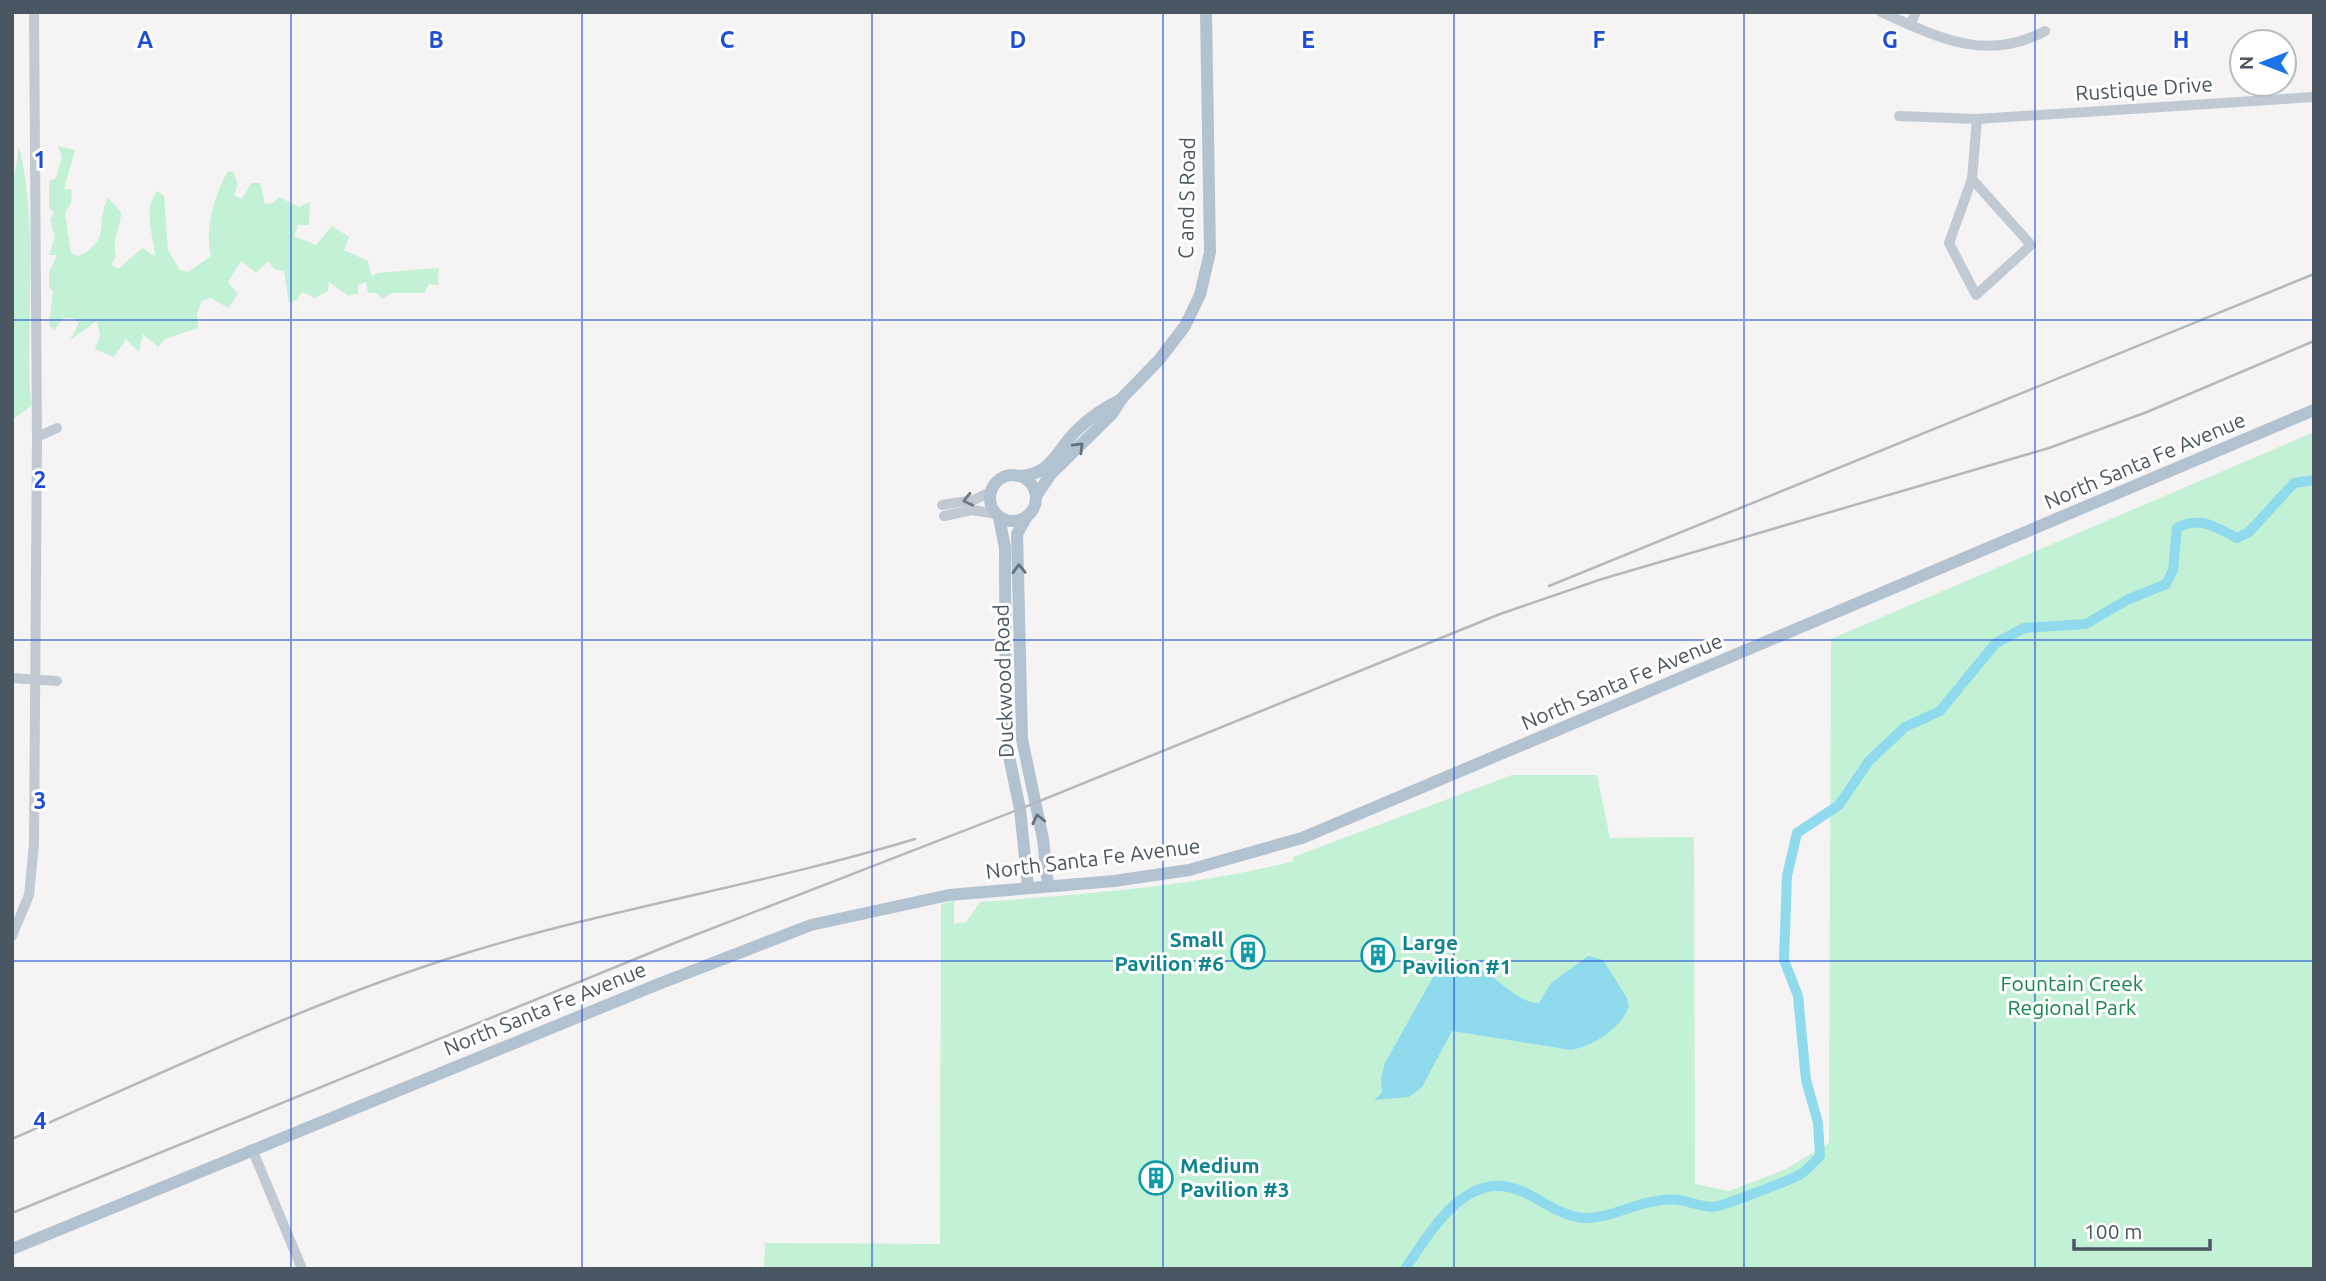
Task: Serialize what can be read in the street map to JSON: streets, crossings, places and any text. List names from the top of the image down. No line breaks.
{"streets":{"main road":["C and S Road","North Santa Fe Avenue","Duckwood Road"],"street":["Rustique Drive"]},"crossings":[["C and S Road","Duckwood Road"],["North Santa Fe Avenue","Duckwood Road"]],"parks":["Fountain Creek Regional Park"],"places":{"building":["Small Pavilion #6","Large Pavilion #1","Medium Pavilion #3"]},"scale_bar":"100 m","north":"left","grid":{"columns":["A","B","C","D","E","F","G","H"],"rows":["1","2","3","4"]}}
